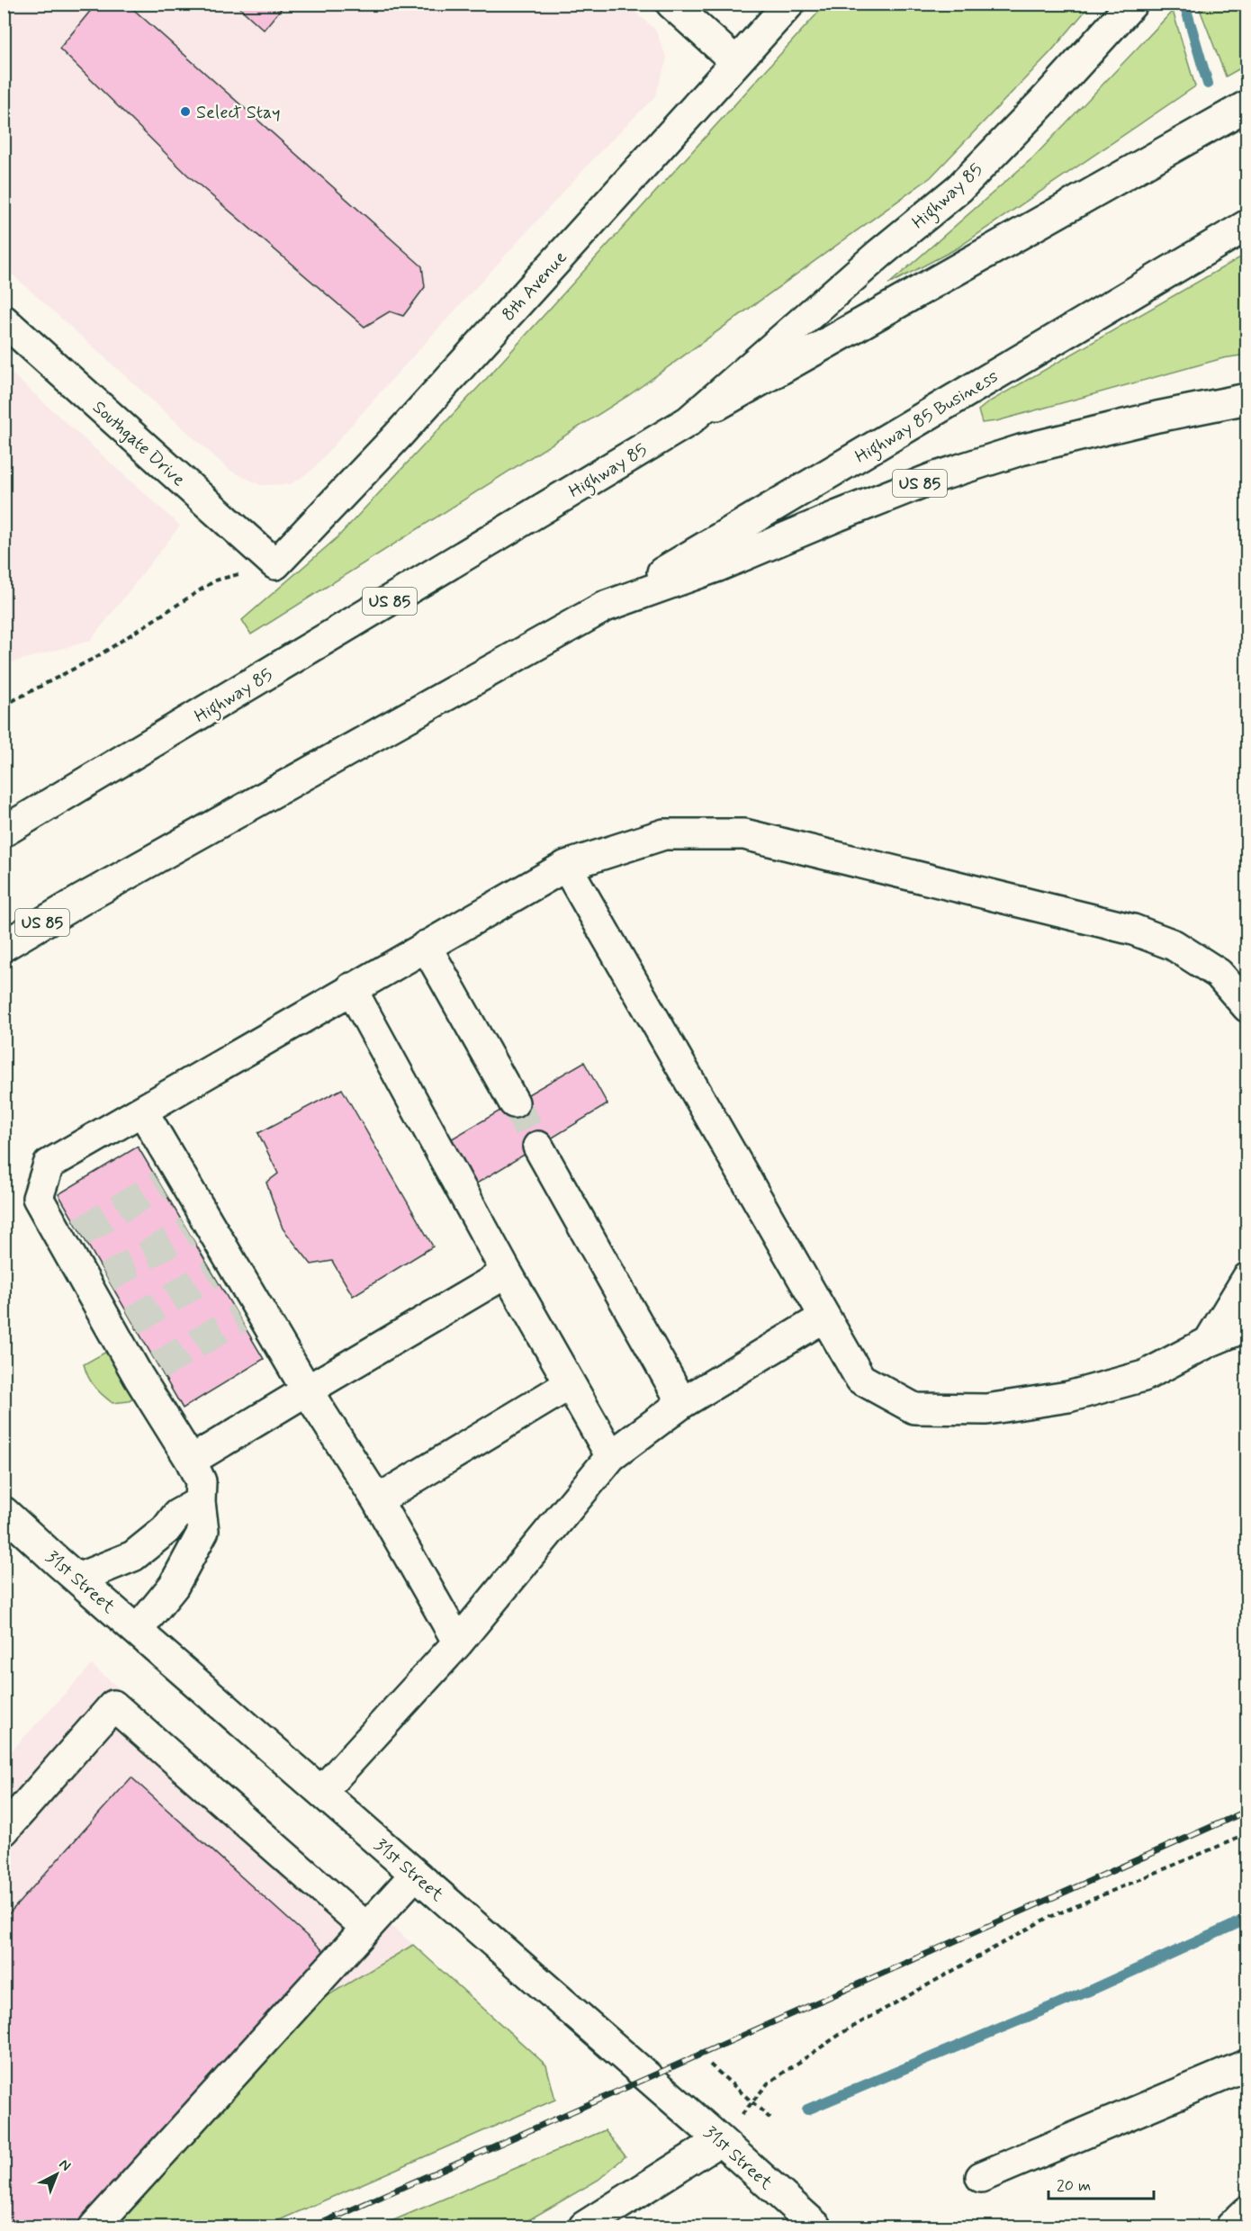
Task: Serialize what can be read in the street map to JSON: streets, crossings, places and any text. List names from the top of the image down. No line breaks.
{"streets":{"main road":["Highway 85","8th Avenue","Highway 85 Business","Southgate Drive","US 85","31st Street"]},"crossings":[["8th Avenue","Southgate Drive"],["Highway 85 Business","US 85"]],"places":["Select Stay"],"scale_bar":"20 m","north":"top right"}
